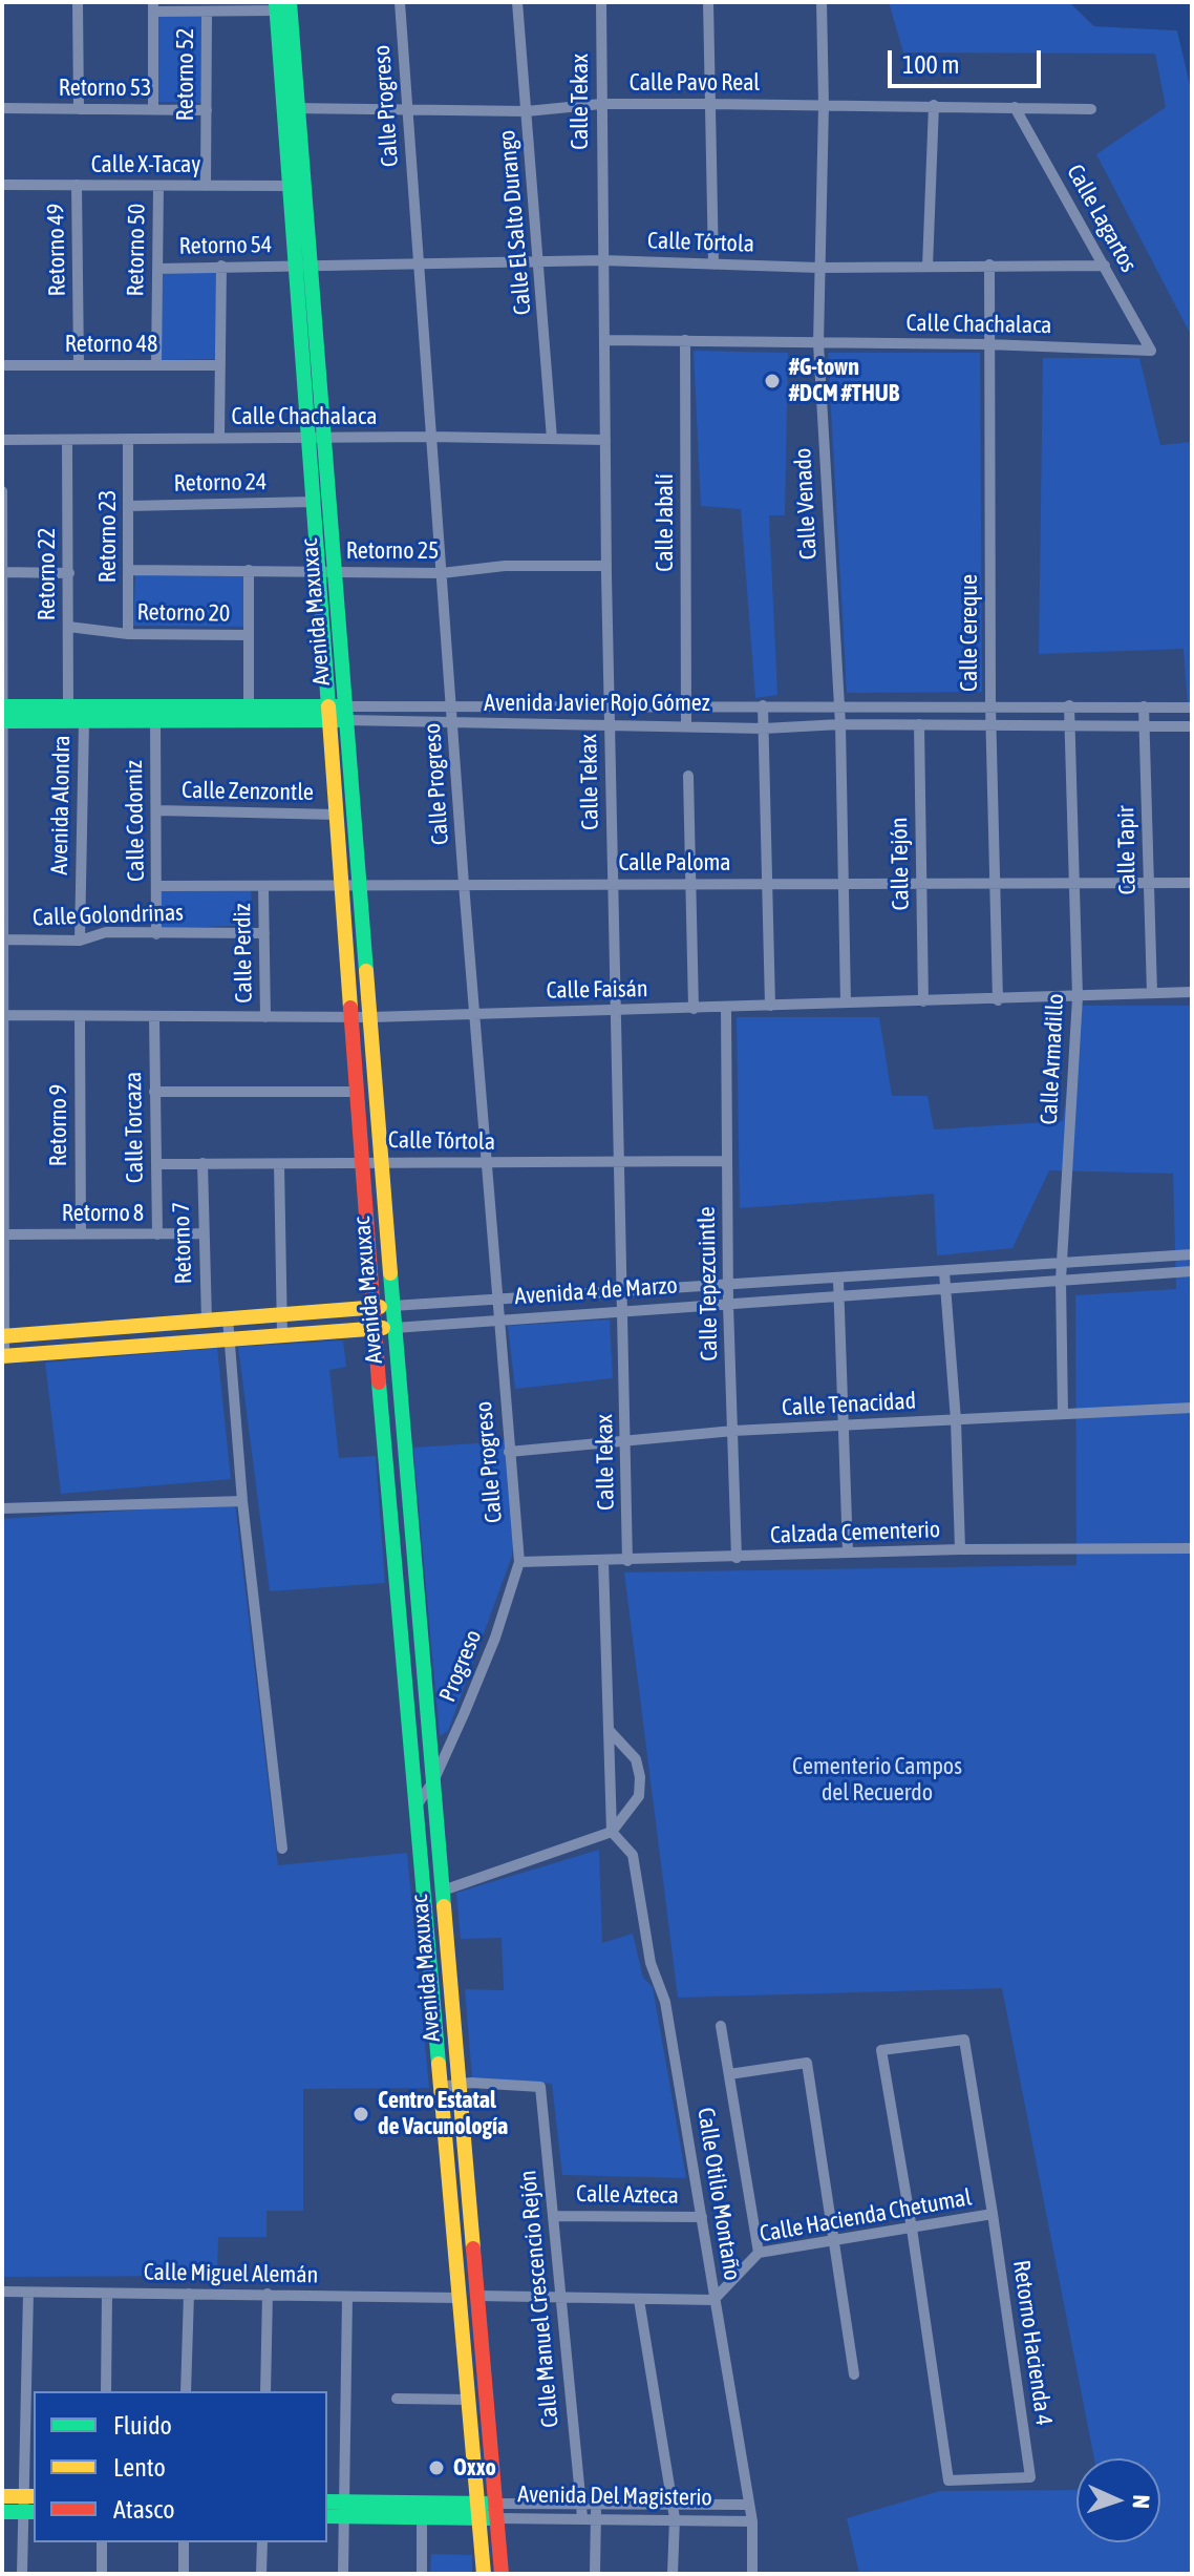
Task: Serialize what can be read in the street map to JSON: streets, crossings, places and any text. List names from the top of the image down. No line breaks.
{"streets":{"main road":["Avenida Maxuxac","Avenida Javier Rojo Gómez","Avenida 4 de Marzo","Avenida Del Magisterio"],"street":["Retorno 52","Calle Pavo Real","Retorno 53","Calle Tekax","Calle Progreso","Calle X-Tacay","Calle Lagartos","Calle El Salto Durango","Calle Tórtola","Retorno 54","Retorno 49","Retorno 50","Calle Chachalaca","Retorno 48","Retorno 24","Calle Venado","Calle Jabalí","Retorno 23","Retorno 25","Retorno 22","Retorno 20","Calle Cereque","Calle Zenzontle","Avenida Alondra","Calle Codorniz","Calle Tapir","Calle Paloma","Calle Tejón","Calle Golondrinas","Calle Perdiz","Calle Faisán","Calle Armadillo","Retorno 9","Calle Torcaza","Retorno 8","Retorno 7","Calle Tepezcuintle","Calle Tenacidad","Calzada Cementerio","Progreso","Calle Otilio Montaño","Calle Azteca","Calle Hacienda Chetumal","Calle Miguel Alemán","Calle Manuel Crescencio Rejón","Retorno Hacienda 4"]},"crossings":[["Retorno 52","Retorno 53"],["Retorno 52","Calle X-Tacay"],["Calle Pavo Real","Calle Tekax"],["Calle Pavo Real","Calle Progreso"],["Calle Pavo Real","Calle Lagartos"],["Calle Pavo Real","Calle El Salto Durango"],["Calle Pavo Real","Calle Venado"],["Calle Pavo Real","Avenida Maxuxac"],["Calle Tekax","Calle Tórtola"],["Calle Tekax","Calle Chachalaca"],["Calle Tekax","Retorno 25"],["Calle Tekax","Avenida Javier Rojo Gómez"],["Calle Tekax","Calle Paloma"],["Calle Tekax","Calle Faisán"],["Calle Tekax","Avenida 4 de Marzo"],["Calle Tekax","Calle Tenacidad"],["Calle Tekax","Calzada Cementerio"],["Calle Progreso","Calle Tórtola"],["Calle Progreso","Calle Chachalaca"],["Calle Progreso","Retorno 25"],["Calle Progreso","Avenida Javier Rojo Gómez"],["Calle Progreso","Calle Paloma"],["Calle Progreso","Calle Faisán"],["Calle Progreso","Avenida 4 de Marzo"],["Calle Progreso","Calle Tenacidad"],["Calle Progreso","Calzada Cementerio"],["Calle Progreso","Progreso"],["Calle X-Tacay","Retorno 49"],["Calle X-Tacay","Retorno 50"],["Calle X-Tacay","Avenida Maxuxac"],["Calle Lagartos","Calle Tórtola"],["Calle Lagartos","Calle Chachalaca"],["Calle El Salto Durango","Calle Tórtola"],["Calle El Salto Durango","Calle Chachalaca"],["Calle Tórtola","Retorno 54"],["Calle Tórtola","Calle Venado"],["Calle Tórtola","Avenida Maxuxac"],["Calle Tórtola","Calle Cereque"],["Calle Tórtola","Calle Torcaza"],["Calle Tórtola","Retorno 7"],["Calle Tórtola","Calle Tepezcuintle"],["Retorno 54","Retorno 50"],["Retorno 54","Avenida Maxuxac"],["Retorno 49","Retorno 48"],["Retorno 50","Retorno 48"],["Calle Chachalaca","Calle Venado"],["Calle Chachalaca","Calle Jabalí"],["Calle Chachalaca","Retorno 23"],["Calle Chachalaca","Retorno 22"],["Calle Chachalaca","Avenida Maxuxac"],["Calle Chachalaca","Calle Cereque"],["Retorno 24","Retorno 23"],["Retorno 24","Avenida Maxuxac"],["Calle Venado","Avenida Javier Rojo Gómez"],["Calle Venado","Calle Paloma"],["Calle Venado","Calle Faisán"],["Calle Jabalí","Avenida Javier Rojo Gómez"],["Retorno 23","Retorno 25"],["Retorno 23","Retorno 20"],["Retorno 25","Avenida Maxuxac"],["Retorno 22","Retorno 20"],["Retorno 22","Avenida Javier Rojo Gómez"],["Avenida Maxuxac","Avenida Javier Rojo Gómez"],["Avenida Maxuxac","Calle Zenzontle"],["Avenida Maxuxac","Calle Paloma"],["Avenida Maxuxac","Calle Faisán"],["Avenida Maxuxac","Avenida 4 de Marzo"],["Avenida Maxuxac","Progreso"],["Avenida Maxuxac","Calle Miguel Alemán"],["Avenida Maxuxac","Calle Manuel Crescencio Rejón"],["Avenida Maxuxac","Avenida Del Magisterio"],["Calle Cereque","Avenida Javier Rojo Gómez"],["Calle Cereque","Calle Paloma"],["Calle Cereque","Calle Faisán"],["Avenida Javier Rojo Gómez","Avenida Alondra"],["Avenida Javier Rojo Gómez","Calle Codorniz"],["Avenida Javier Rojo Gómez","Calle Tapir"],["Avenida Javier Rojo Gómez","Calle Tejón"],["Avenida Javier Rojo Gómez","Calle Armadillo"],["Calle Zenzontle","Calle Codorniz"],["Avenida Alondra","Calle Golondrinas"],["Calle Codorniz","Calle Paloma"],["Calle Codorniz","Calle Golondrinas"],["Calle Tapir","Calle Paloma"],["Calle Tapir","Calle Faisán"],["Calle Paloma","Calle Tejón"],["Calle Paloma","Calle Perdiz"],["Calle Paloma","Calle Armadillo"],["Calle Tejón","Calle Faisán"],["Calle Golondrinas","Calle Perdiz"],["Calle Perdiz","Calle Faisán"],["Calle Faisán","Calle Armadillo"],["Calle Faisán","Retorno 9"],["Calle Faisán","Calle Torcaza"],["Calle Faisán","Calle Tepezcuintle"],["Calle Armadillo","Avenida 4 de Marzo"],["Calle Armadillo","Calle Tenacidad"],["Retorno 9","Retorno 8"],["Calle Torcaza","Retorno 8"],["Retorno 8","Retorno 7"],["Retorno 7","Avenida 4 de Marzo"],["Calle Tepezcuintle","Avenida 4 de Marzo"],["Calle Tepezcuintle","Calle Tenacidad"],["Calle Tepezcuintle","Calzada Cementerio"],["Calzada Cementerio","Progreso"],["Calle Otilio Montaño","Calle Azteca"],["Calle Otilio Montaño","Calle Hacienda Chetumal"],["Calle Otilio Montaño","Avenida Del Magisterio"],["Calle Azteca","Calle Manuel Crescencio Rejón"],["Calle Hacienda Chetumal","Retorno Hacienda 4"],["Calle Manuel Crescencio Rejón","Avenida Del Magisterio"]],"parks":["Cementerio Campos del Recuerdo"],"places":["#G-town #DCM #THUB","Centro Estatal de Vacunología","Oxxo"],"legend":["Fluido","Lento","Atasco"],"scale_bar":"100 m","north":"right"}
